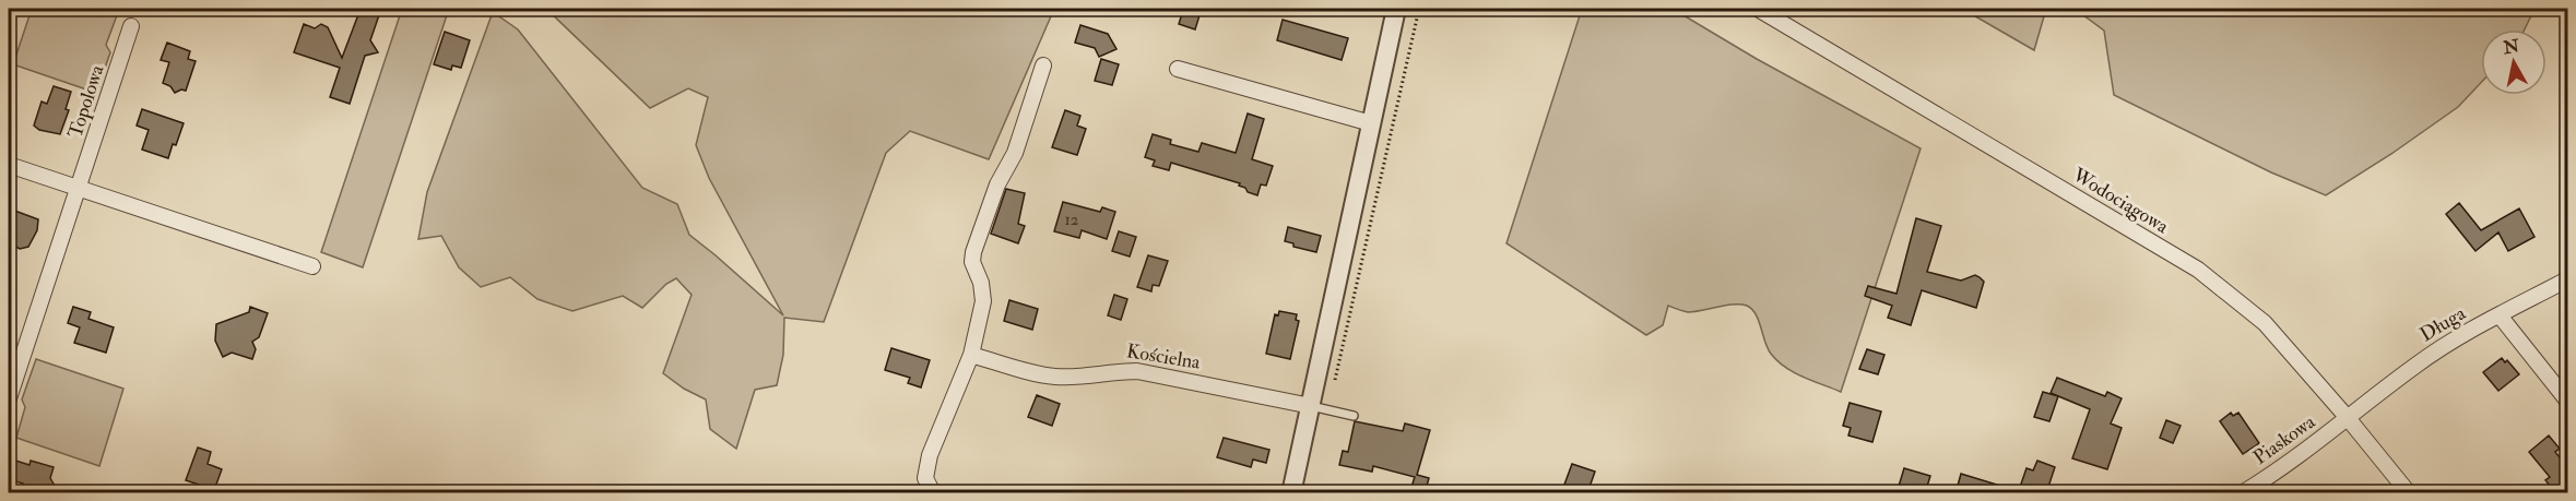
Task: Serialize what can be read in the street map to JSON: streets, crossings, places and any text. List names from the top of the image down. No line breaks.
{"streets":{"street":["Topolowa","Wodociągowa","Długa","Kościelna","Piaskowa"]},"crossings":[["Wodociągowa","Długa"],["Wodociągowa","Piaskowa"],["Długa","Piaskowa"]],"house_numbers":["12"],"north":"top"}
